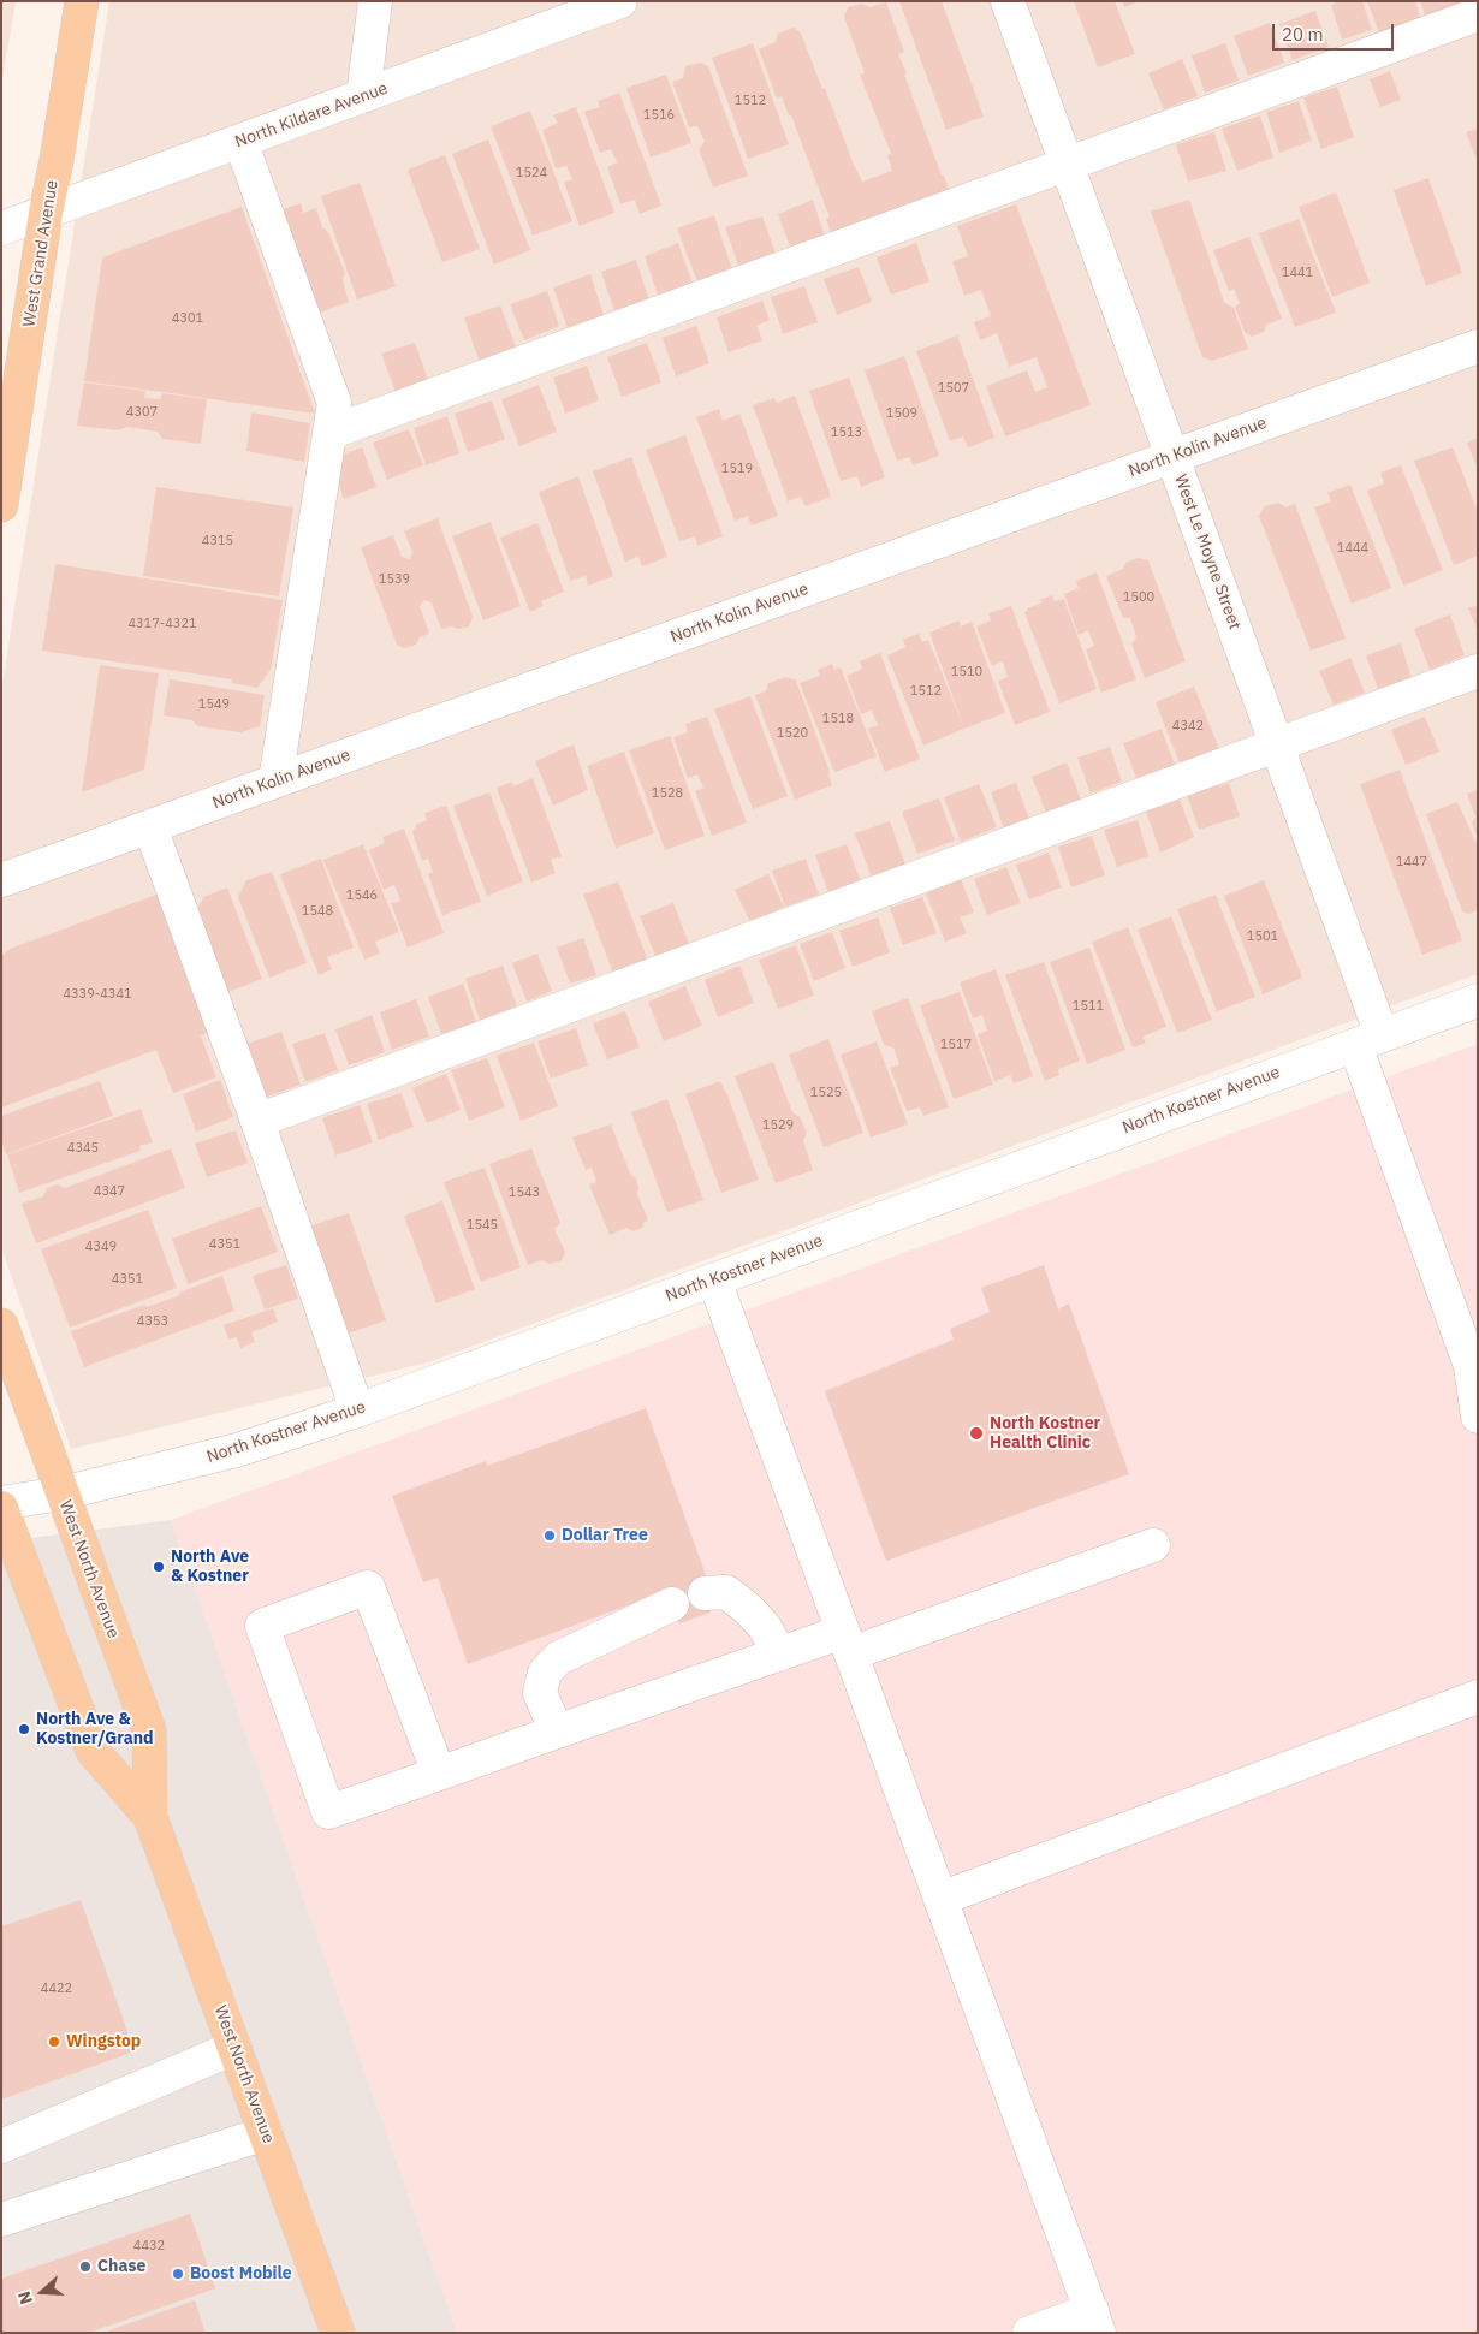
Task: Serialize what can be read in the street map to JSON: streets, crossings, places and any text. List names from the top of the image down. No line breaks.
{"streets":{"main road":["West Grand Avenue","West North Avenue"],"street":["North Kildare Avenue","North Kolin Avenue","West Le Moyne Street","North Kostner Avenue"]},"crossings":[["North Kildare Avenue","West Grand Avenue"],["North Kolin Avenue","West Le Moyne Street"],["West Le Moyne Street","North Kostner Avenue"],["North Kostner Avenue","West North Avenue"]],"places":["North Kostner Health Clinic","Dollar Tree","North Ave & Kostner","North Ave & Kostner/Grand","Wingstop","Chase","Boost Mobile"],"house_numbers":["1512","1516","1524","1441","4301","1507","4307","1509","1513","1519","4315","1444","1539","1500","4317-4321","1510","1512","1549","1518","4342","1520","1528","1447","1546","1548","1501","4339-4341","1511","1517","1525","1529","4345","4347","1543","1545","4351","4349","4351","4353","4422","4432"],"scale_bar":"20 m","north":"left"}
